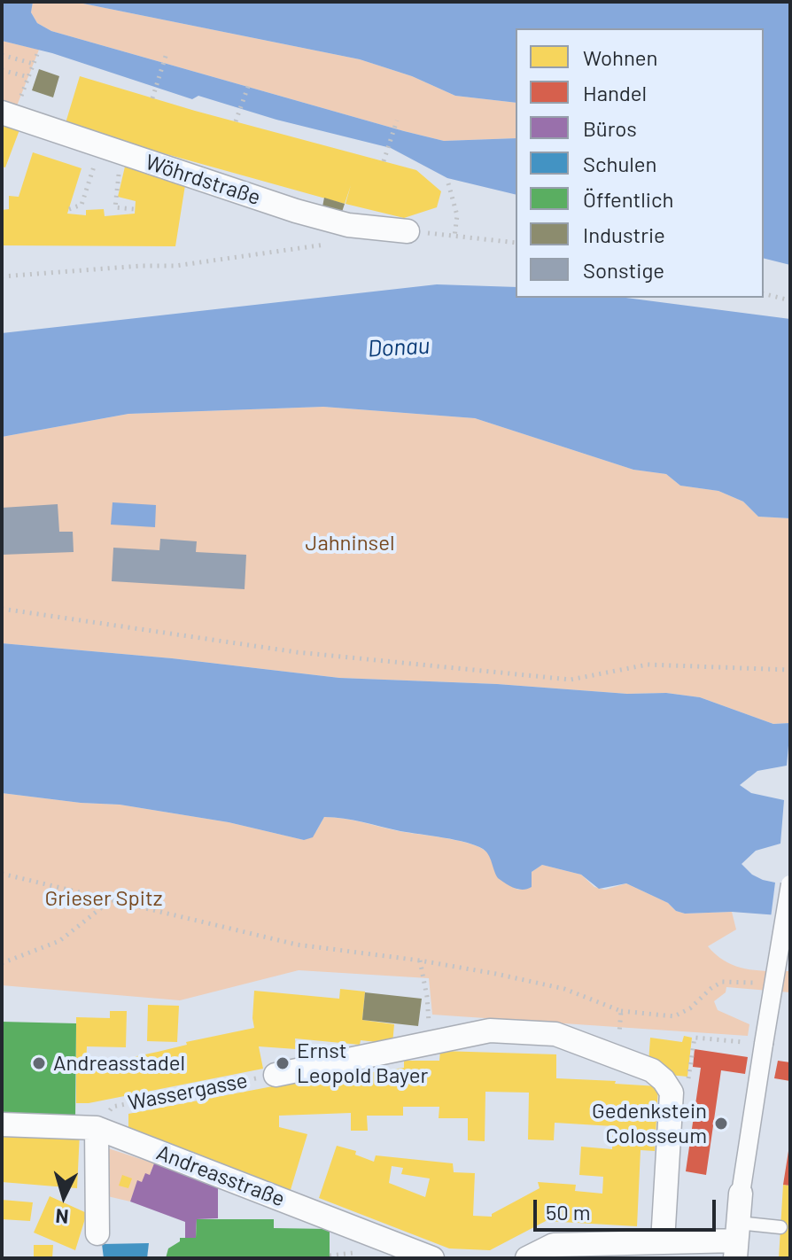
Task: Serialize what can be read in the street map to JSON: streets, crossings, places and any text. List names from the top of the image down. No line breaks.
{"streets":{"street":["Wöhrdstraße","Wassergasse","Andreasstraße"]},"crossings":[["Wassergasse","Andreasstraße"]],"water":["Donau"],"parks":["Jahninsel","Grieser Spitz"],"places":["Andreasstadel","Ernst Leopold Bayer","Gedenkstein Colosseum"],"legend":["Wohnen","Handel","Büros","Schulen","Öffentlich","Industrie","Sonstige"],"scale_bar":"50 m","north":"bottom"}
